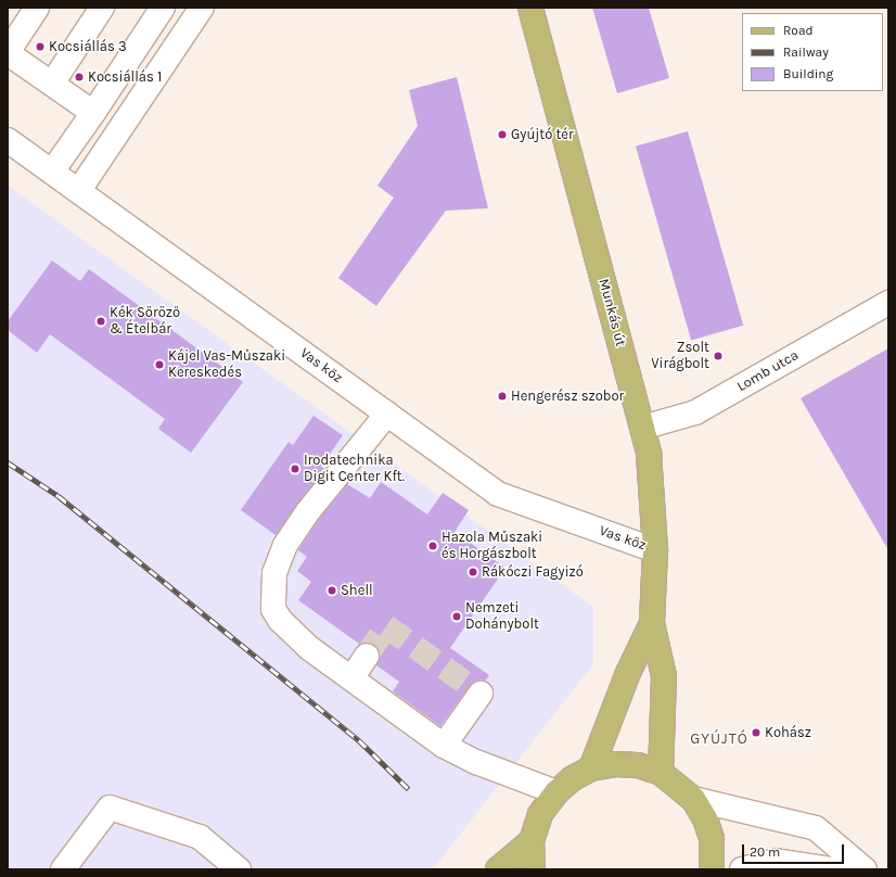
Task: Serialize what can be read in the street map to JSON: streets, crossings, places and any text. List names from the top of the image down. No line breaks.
{"streets":{"main road":["Munkás út"],"street":["Vas köz","Lomb utca"]},"crossings":[["Munkás út","Vas köz"],["Munkás út","Lomb utca"]],"districts":["GYÚJTÓ"],"places":["Kocsiállás 3","Kocsiállás 1","Gyújtó tér","Kék Söröző & Ételbár","Zsolt Virágbolt","Kájel Vas-Műszaki Kereskedés","Hengerész szobor","Irodatechnika Digit Center Kft.","Hazola Műszaki és Horgászbolt","Rákóczi Fagyizó","Shell","Nemzeti Dohánybolt","Kohász"],"legend":["Road","Railway","Building"],"scale_bar":"20 m"}
